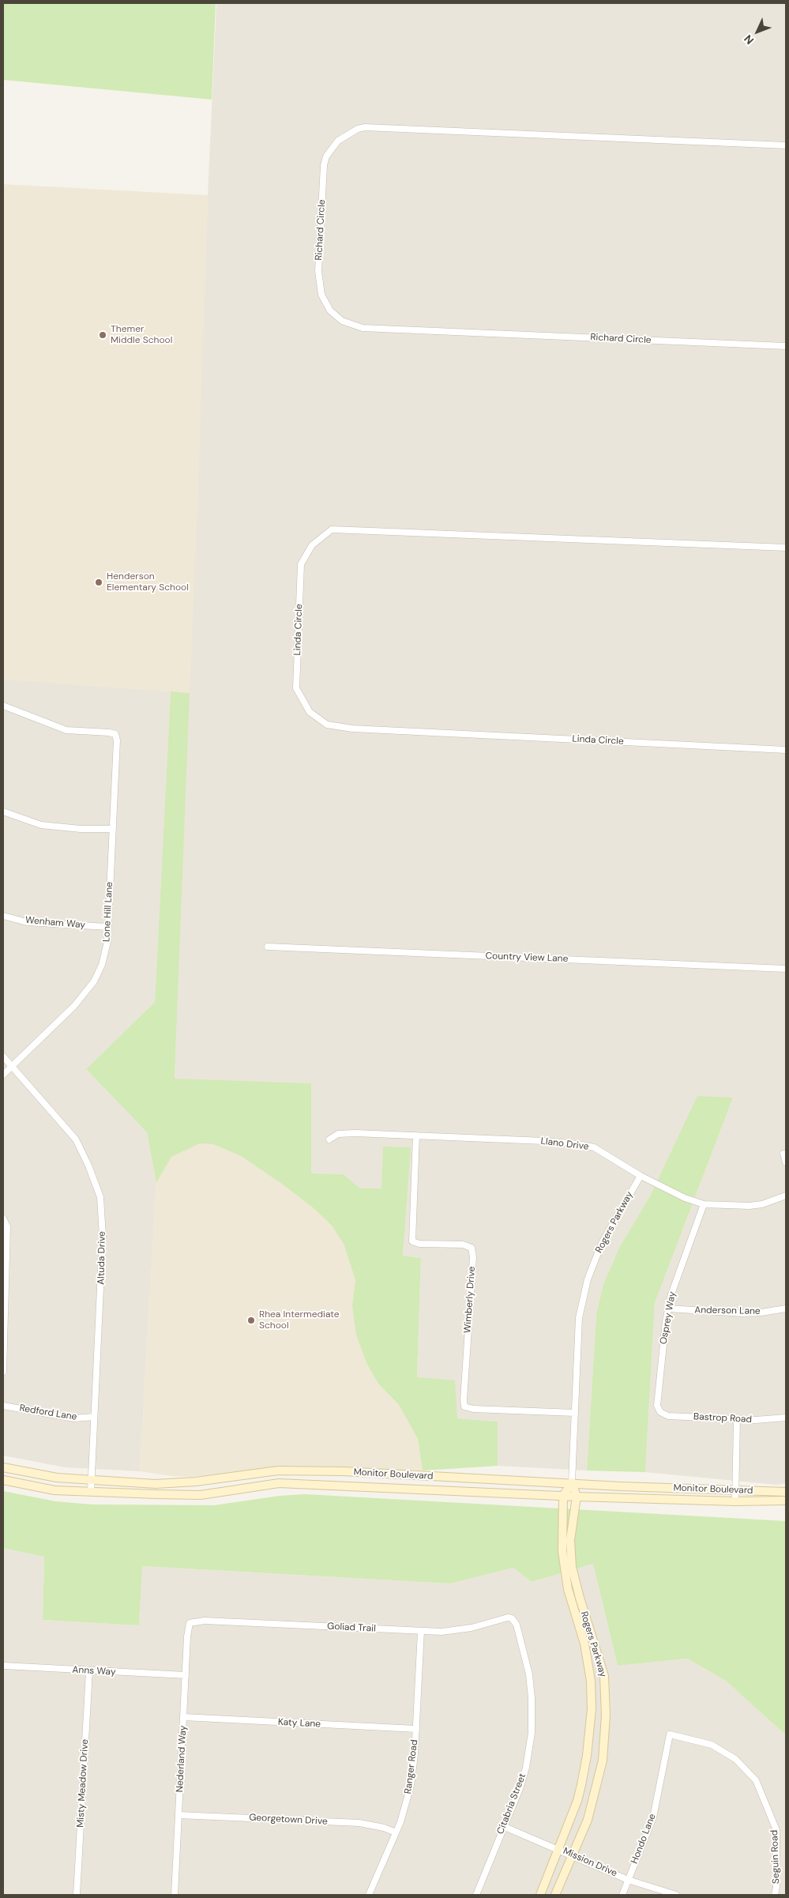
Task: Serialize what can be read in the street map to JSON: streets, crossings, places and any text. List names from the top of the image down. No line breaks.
{"streets":{"street":["Richard Circle","Linda Circle","Lone Hill Lane","Wenham Way","Country View Lane","Llano Drive","Rogers Parkway","Altuda Drive","Wimberly Drive","Anderson Lane","Osprey Way","Redford Lane","Bastrop Road","Monitor Boulevard","Goliad Trail","Anns Way","Katy Lane","Nederland Way","Ranger Road","Misty Meadow Drive","Citabria Street","Georgetown Drive","Hondo Lane","Seguin Road","Mission Drive"]},"crossings":[["Lone Hill Lane","Wenham Way"],["Lone Hill Lane","Altuda Drive"],["Llano Drive","Rogers Parkway"],["Llano Drive","Wimberly Drive"],["Llano Drive","Osprey Way"],["Rogers Parkway","Wimberly Drive"],["Rogers Parkway","Monitor Boulevard"],["Rogers Parkway","Mission Drive"],["Altuda Drive","Redford Lane"],["Altuda Drive","Monitor Boulevard"],["Anderson Lane","Osprey Way"],["Osprey Way","Bastrop Road"],["Goliad Trail","Nederland Way"],["Goliad Trail","Ranger Road"],["Goliad Trail","Citabria Street"],["Anns Way","Nederland Way"],["Anns Way","Misty Meadow Drive"],["Katy Lane","Nederland Way"],["Katy Lane","Ranger Road"],["Nederland Way","Georgetown Drive"],["Ranger Road","Georgetown Drive"],["Citabria Street","Mission Drive"],["Hondo Lane","Seguin Road"],["Hondo Lane","Mission Drive"]],"places":["Themer Middle School","Henderson Elementary School","Rhea Intermediate School"],"north":"bottom left"}
